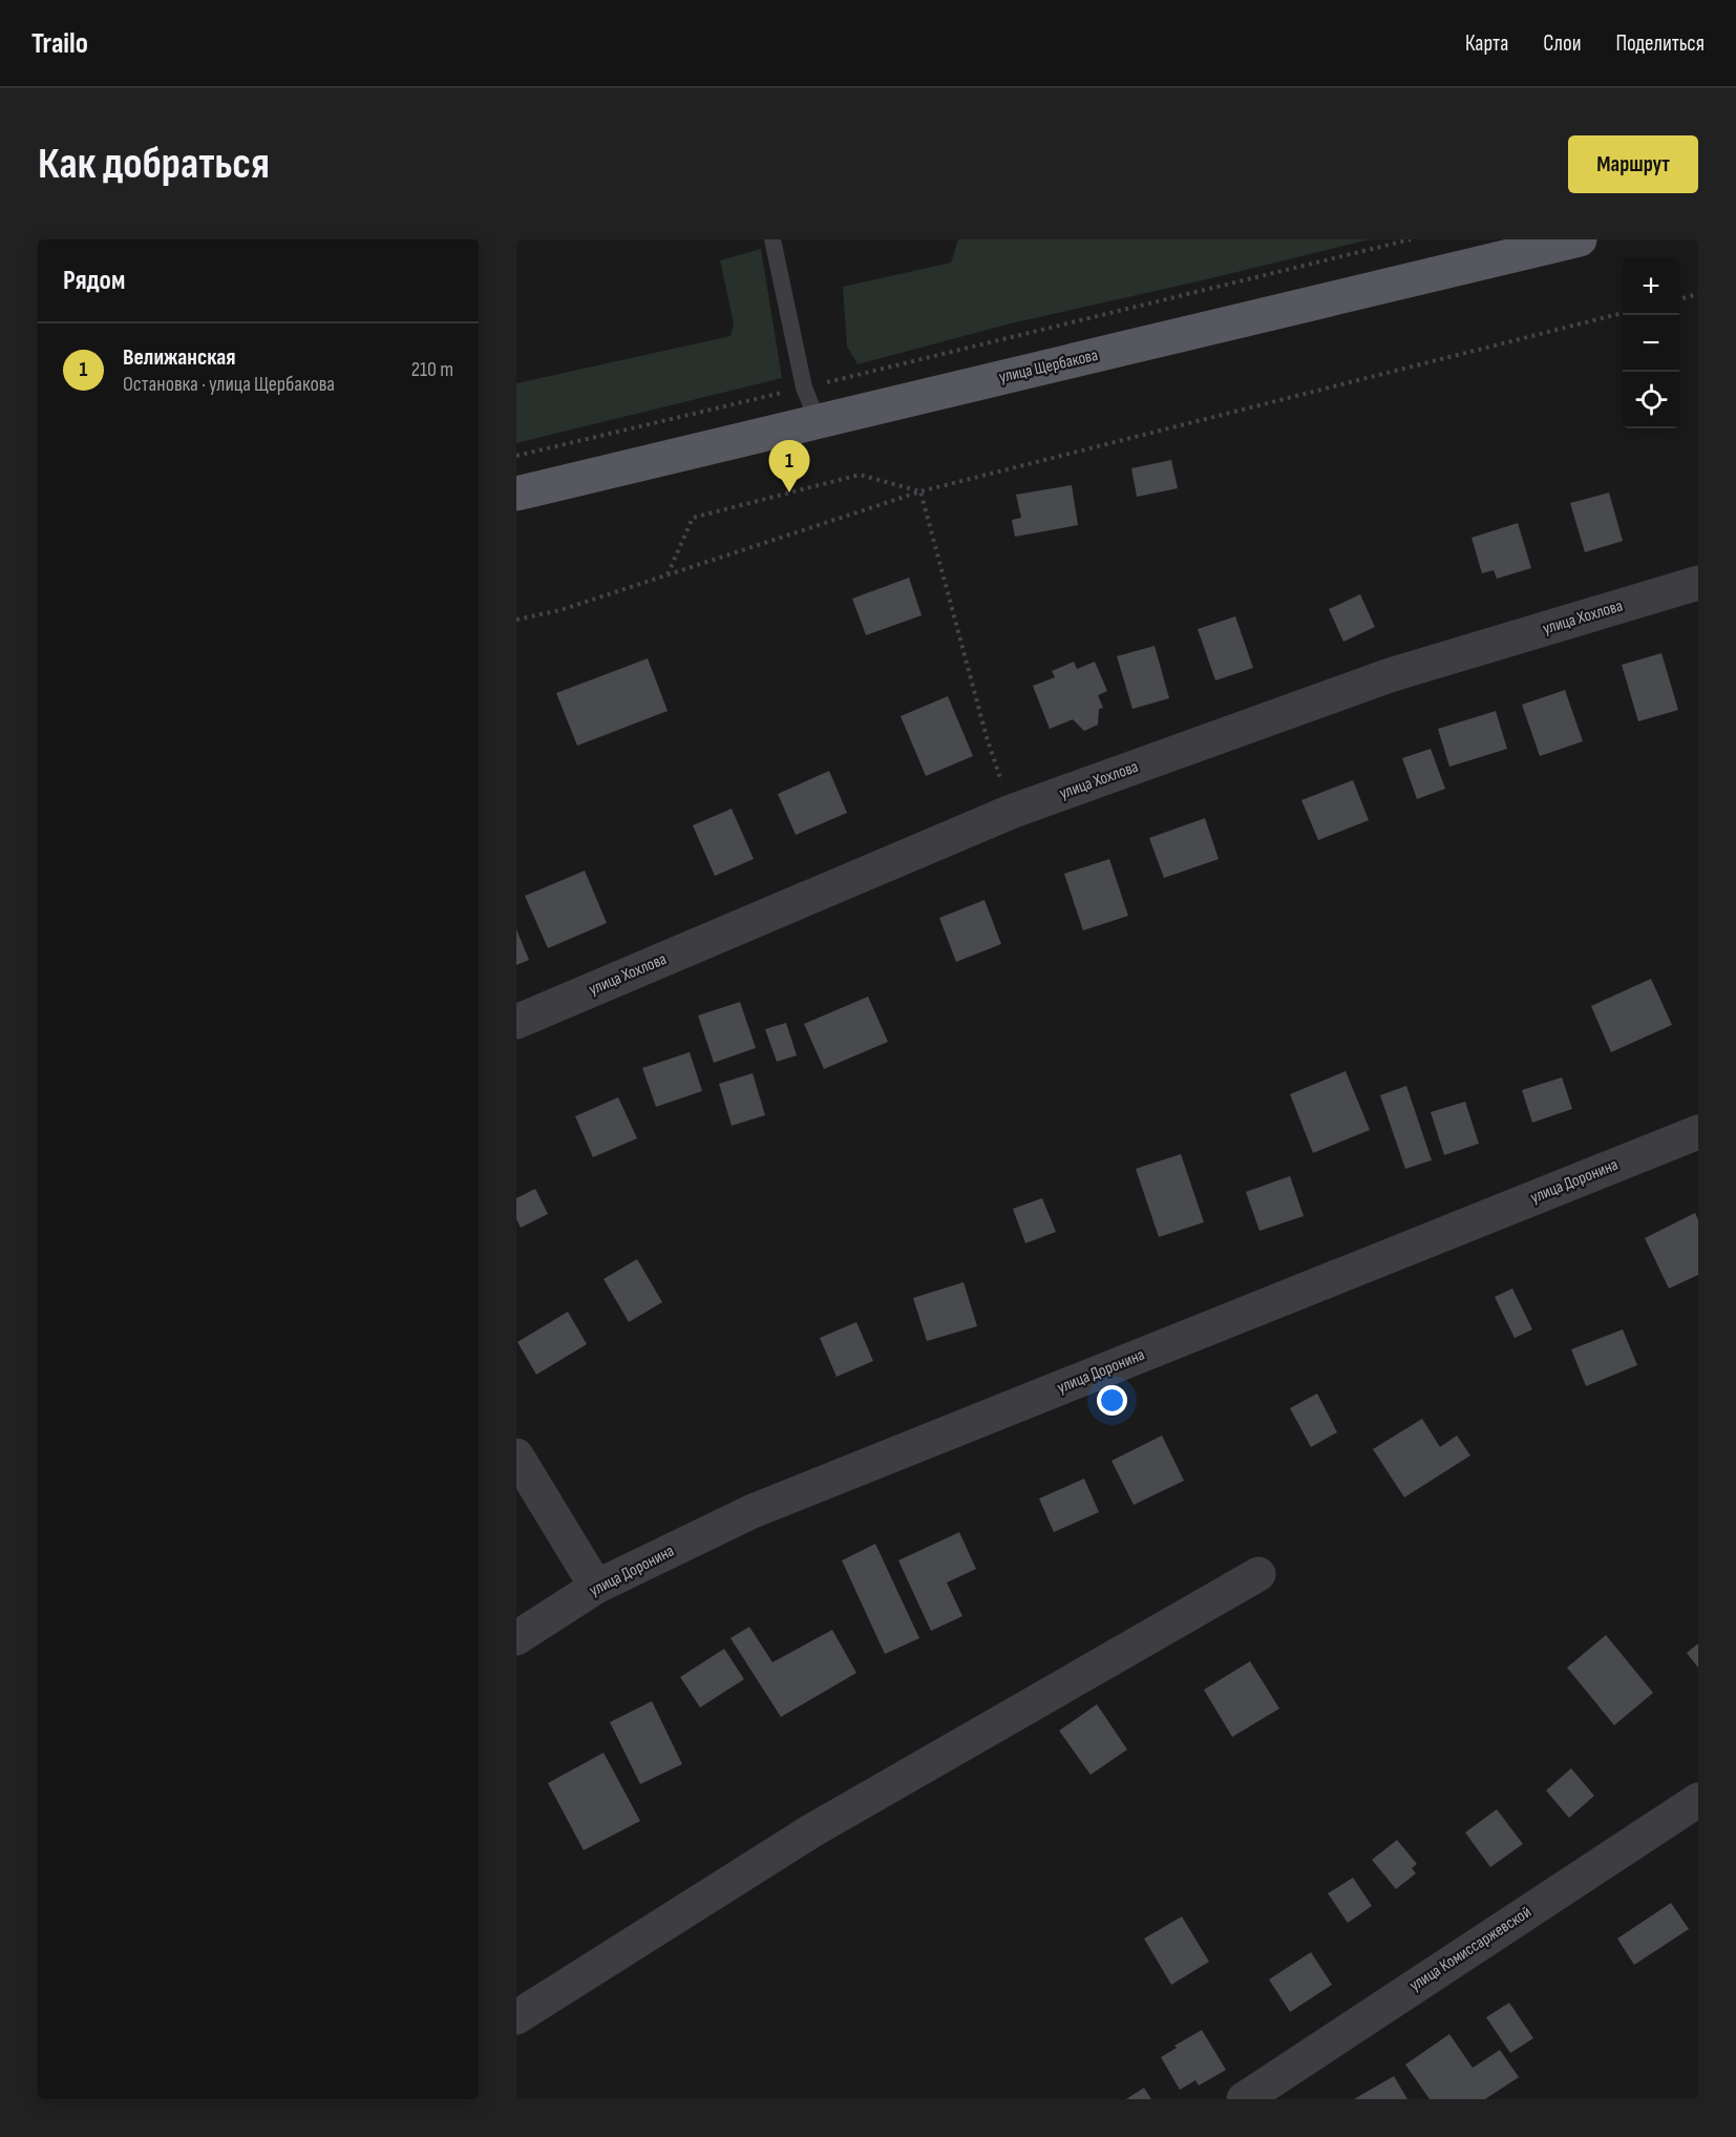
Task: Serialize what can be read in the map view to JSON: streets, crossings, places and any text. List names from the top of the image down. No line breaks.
{"streets":{"main road":["улица Щербакова"],"street":["улица Хохлова","улица Доронина","улица Комиссаржевской"]},"page":{"header":"Trailo","nav":["Карта","Слои","Поделиться"],"buttons":"Маршрут","title":"Как добраться","heading":"Рядом","map_buttons":["+","−"],"list":[{"mark":"1","name":"Велижанская","note":"Остановка · улица Щербакова","value":"210 m"}],"pins":"1"}}
